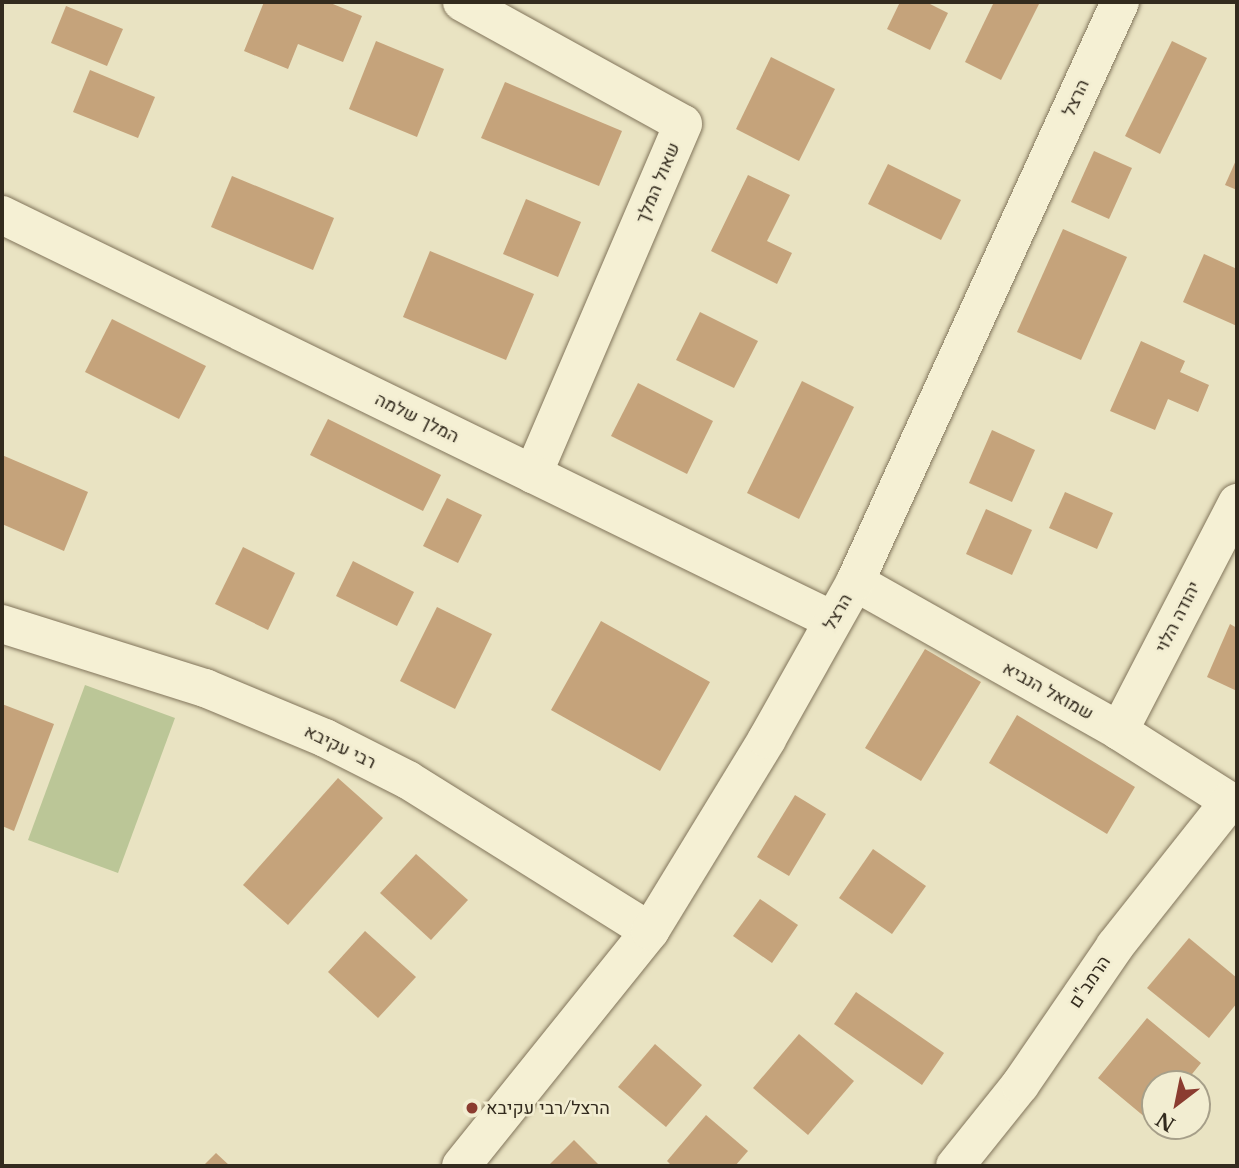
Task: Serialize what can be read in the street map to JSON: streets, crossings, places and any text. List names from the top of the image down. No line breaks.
{"streets":{"street":["הרצל","שאול המלך","המלך שלמה","יהודה הלוי","שמואל הנביא","רבי עקיבא","הרמב\"ם"]},"crossings":[["הרצל","המלך שלמה"],["הרצל","שמואל הנביא"],["הרצל","רבי עקיבא"],["שאול המלך","המלך שלמה"],["יהודה הלוי","שמואל הנביא"],["שמואל הנביא","הרמב\"ם"]],"places":["הרצל/רבי עקיבא"],"north":"bottom left"}
